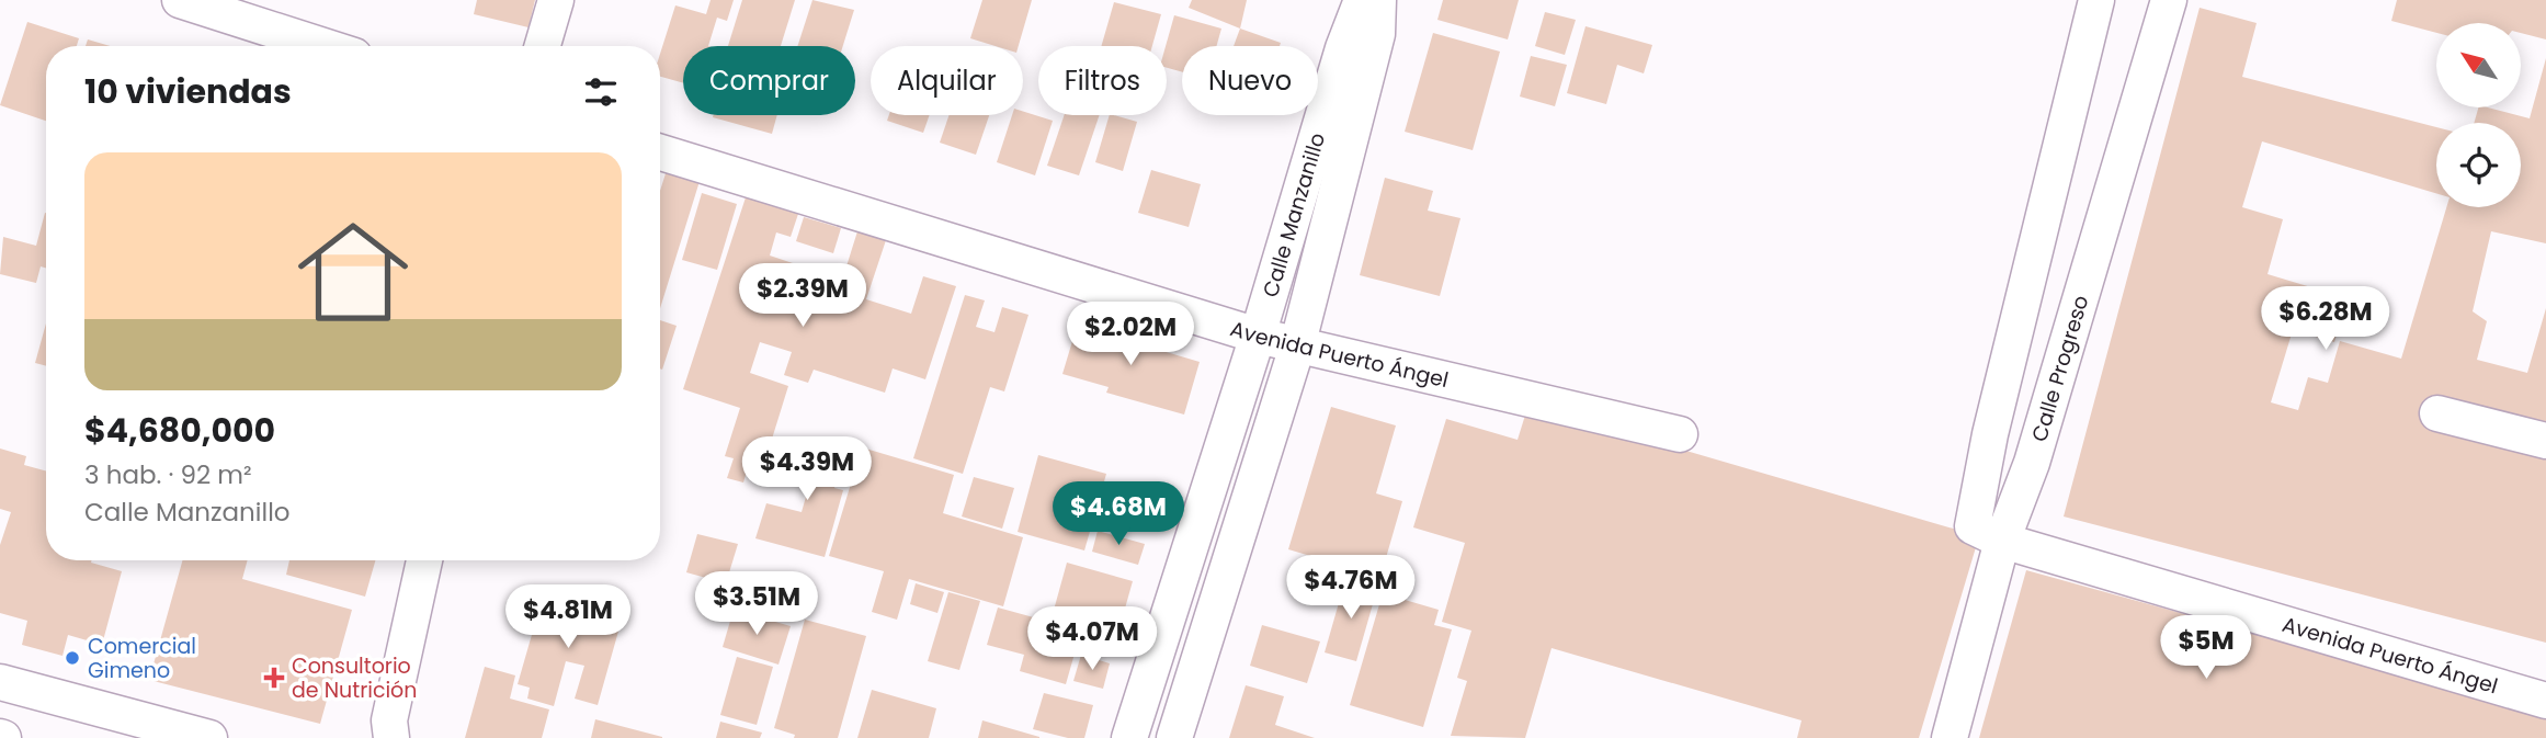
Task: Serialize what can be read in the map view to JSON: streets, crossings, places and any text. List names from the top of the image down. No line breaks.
{"streets":{"street":["Calle Manzanillo","Avenida Puerto Ángel","Calle Progreso"]},"crossings":[["Calle Manzanillo","Avenida Puerto Ángel"],["Avenida Puerto Ángel","Calle Progreso"]],"places":{"other":["Comercial Gimeno"],"health":["Consultorio de Nutrición"]},"north":"top left","page":{"chip":["Comprar","Alquilar","Filtros","Nuevo"],"heading":"10 viviendas","list":[{"name":"$4,680,000","note":"3 hab. · 92 m² · Calle Manzanillo"}],"price":["$2.39M","$6.28M","$2.02M","$4.39M","$4.68M","$4.76M","$3.51M","$4.81M","$4.07M","$5M"]}}
